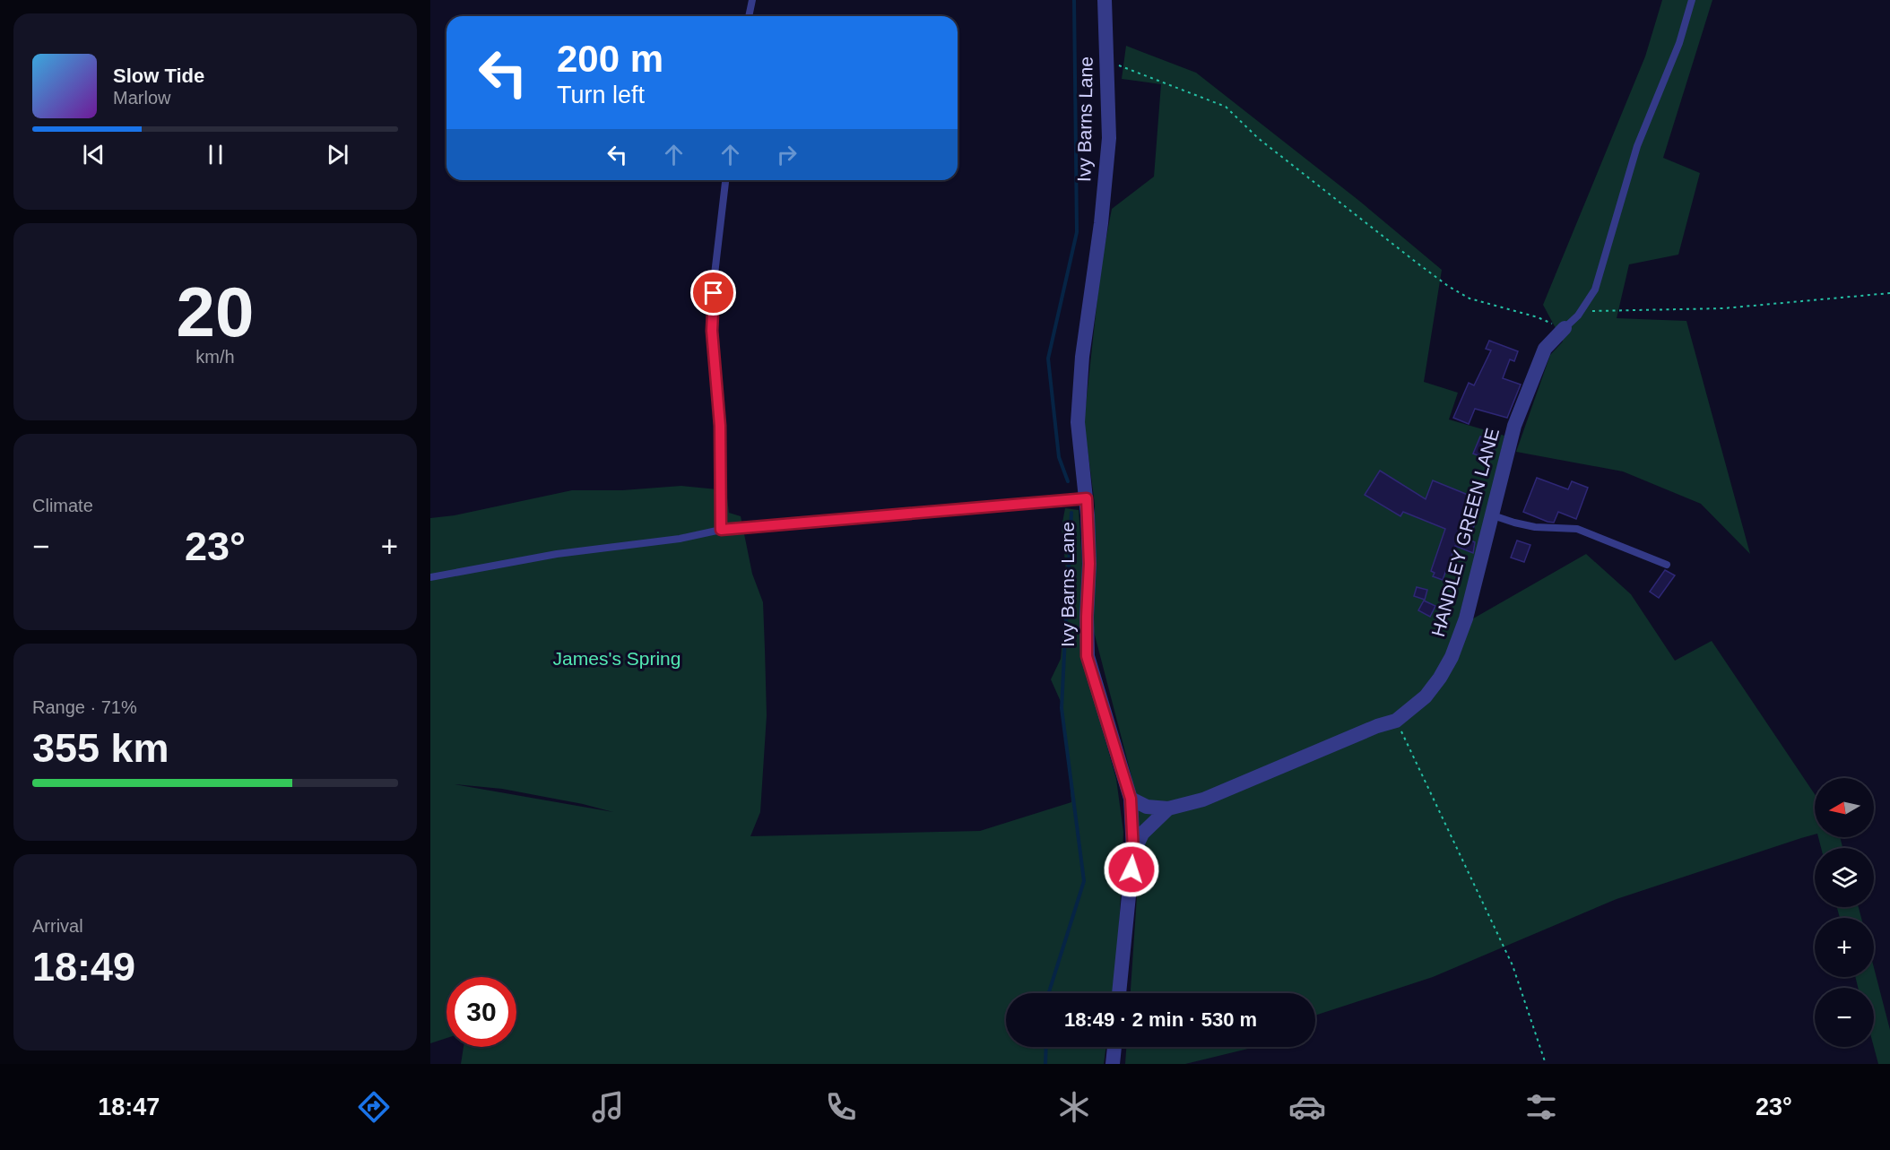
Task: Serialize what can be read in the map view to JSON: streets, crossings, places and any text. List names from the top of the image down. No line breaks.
{"streets":{"street":["Ivy Barns Lane","HANDLEY GREEN LANE"]},"crossings":[["Ivy Barns Lane","HANDLEY GREEN LANE"]],"parks":["James's Spring"],"north":"left","page":{"turn":["200 m","Turn left"],"song":["Slow Tide","Marlow"],"tile":[["20","km/h"],"Climate",["Range · 71%","355 km"],["Arrival","18:49"]],"heat":["−","23°","+"],"map_buttons":["+","−"],"limit":"30","trip":"18:49 · 2 min · 530 m","tabs":["18:47","23°"]}}
